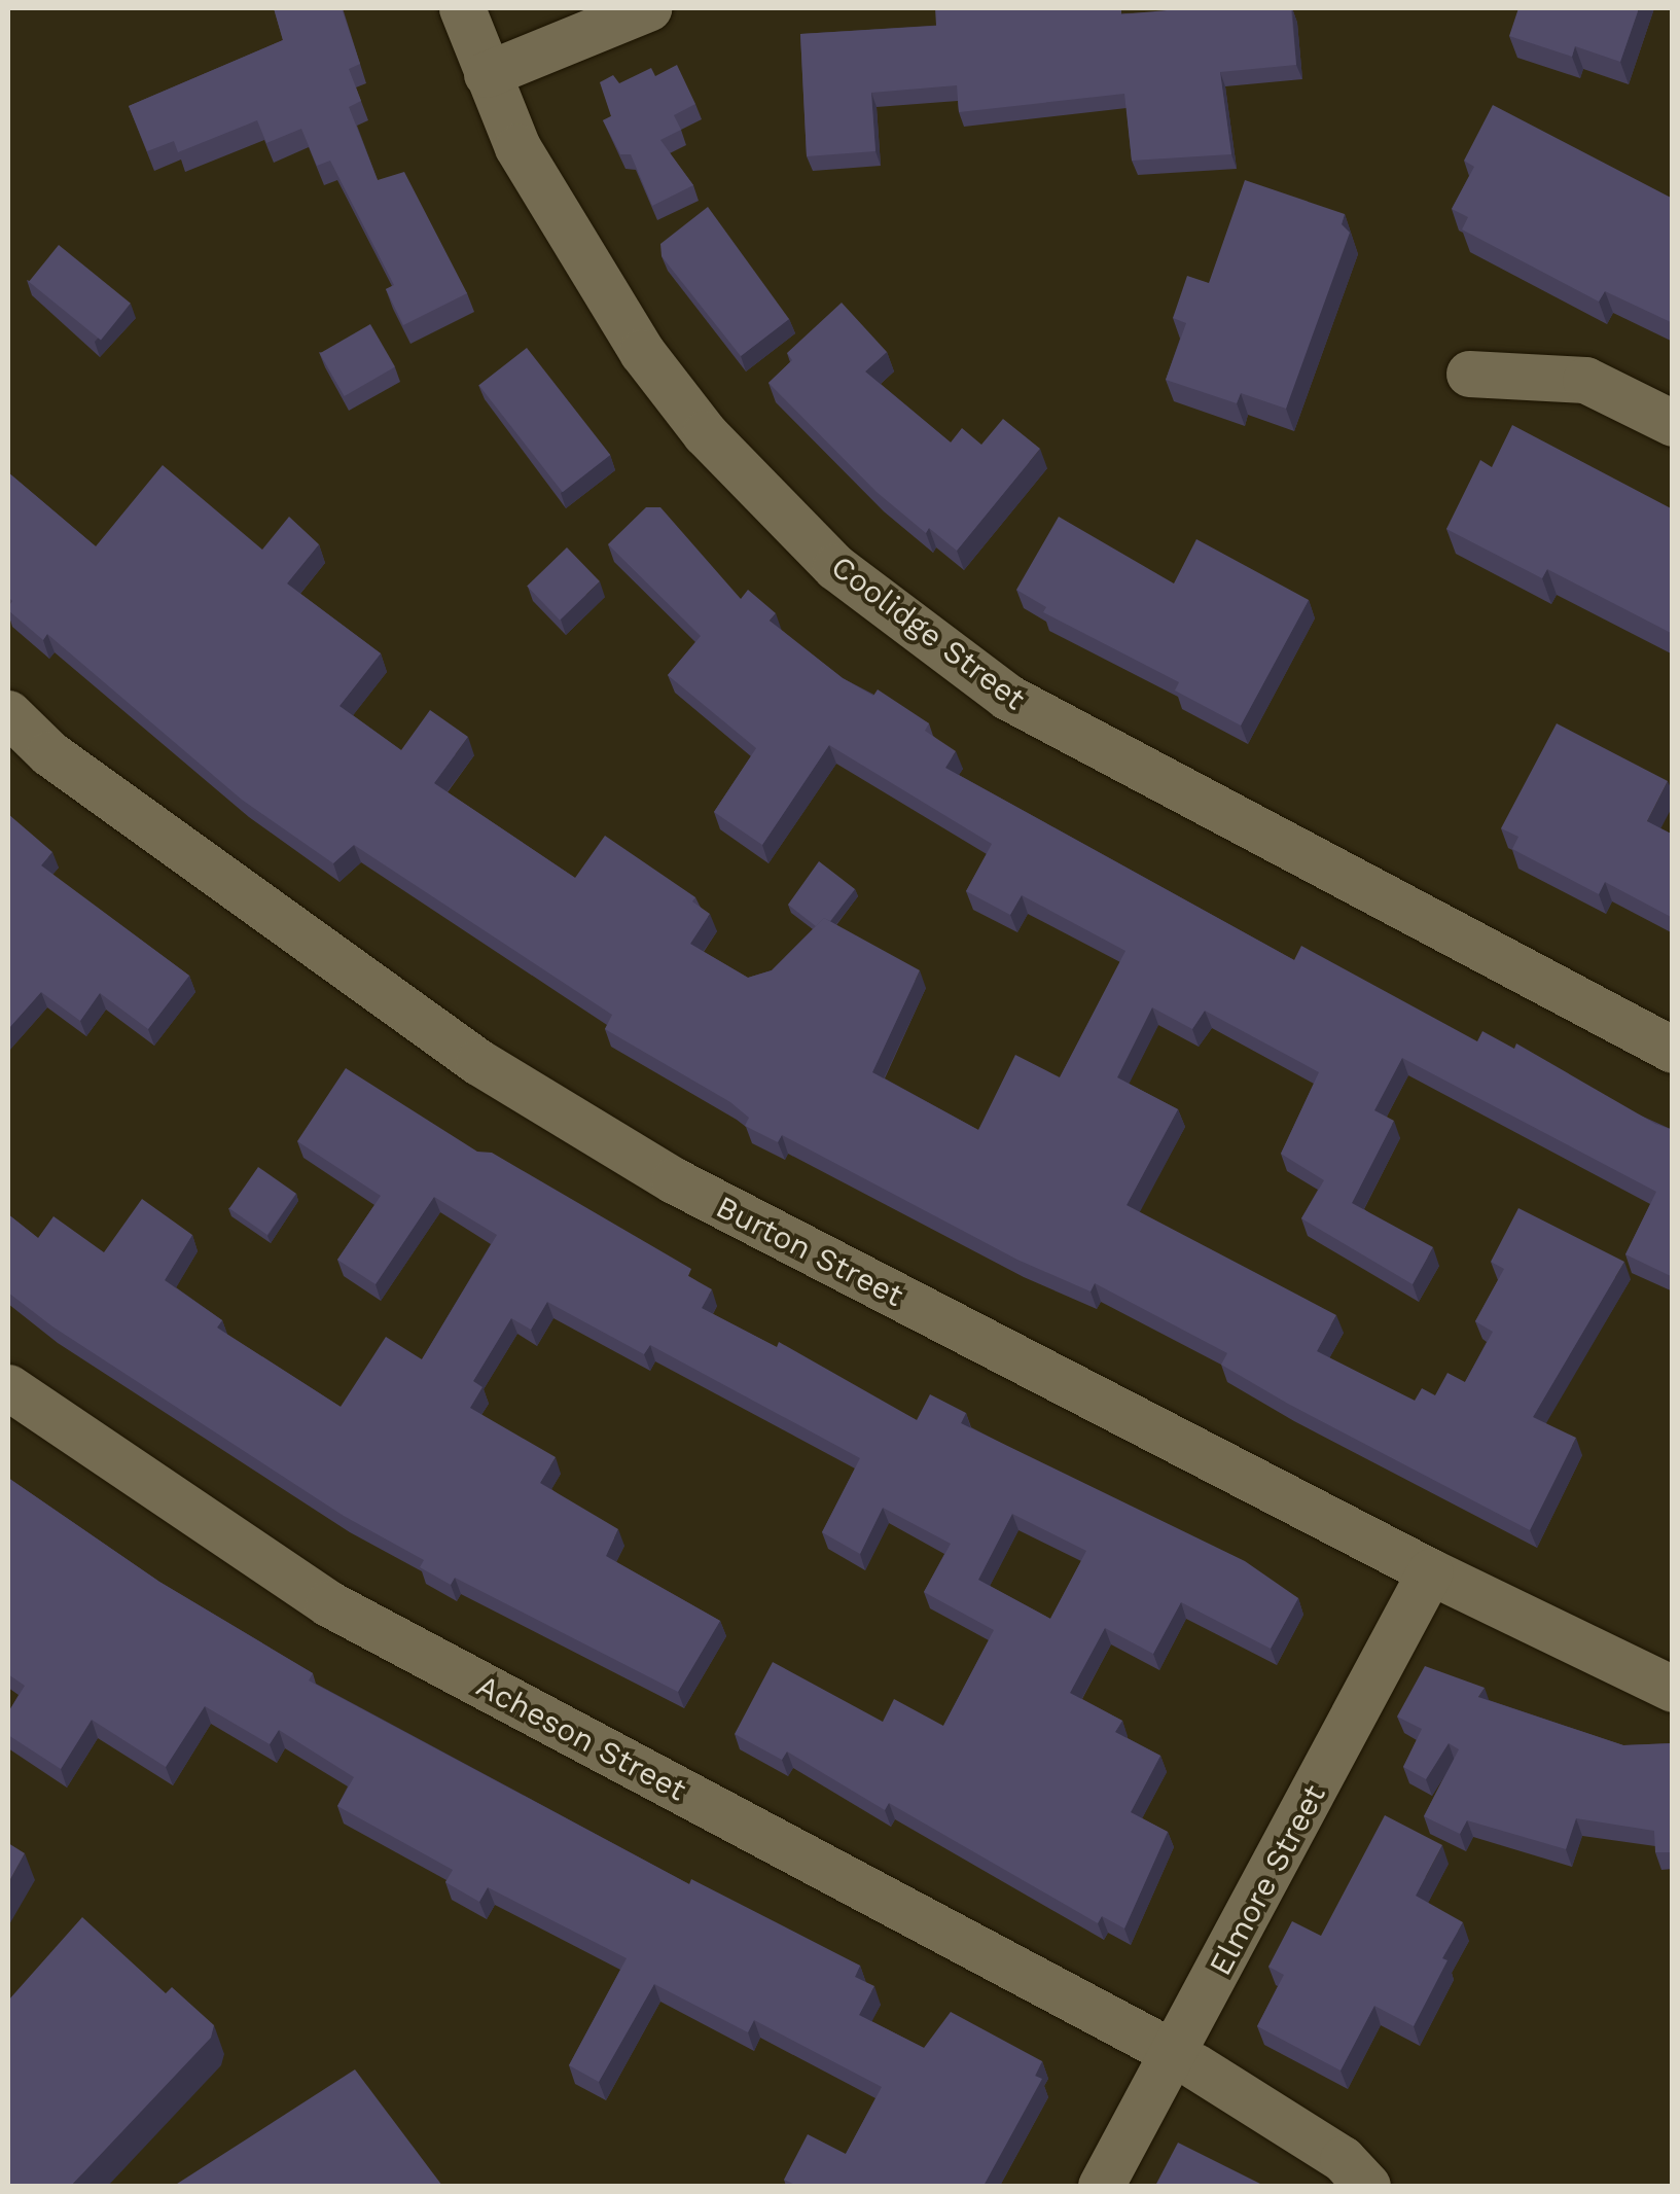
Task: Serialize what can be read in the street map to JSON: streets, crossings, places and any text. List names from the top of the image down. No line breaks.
{"streets":{"street":["Coolidge Street","Burton Street","Acheson Street","Elmore Street"]},"crossings":[["Burton Street","Elmore Street"],["Acheson Street","Elmore Street"]]}
